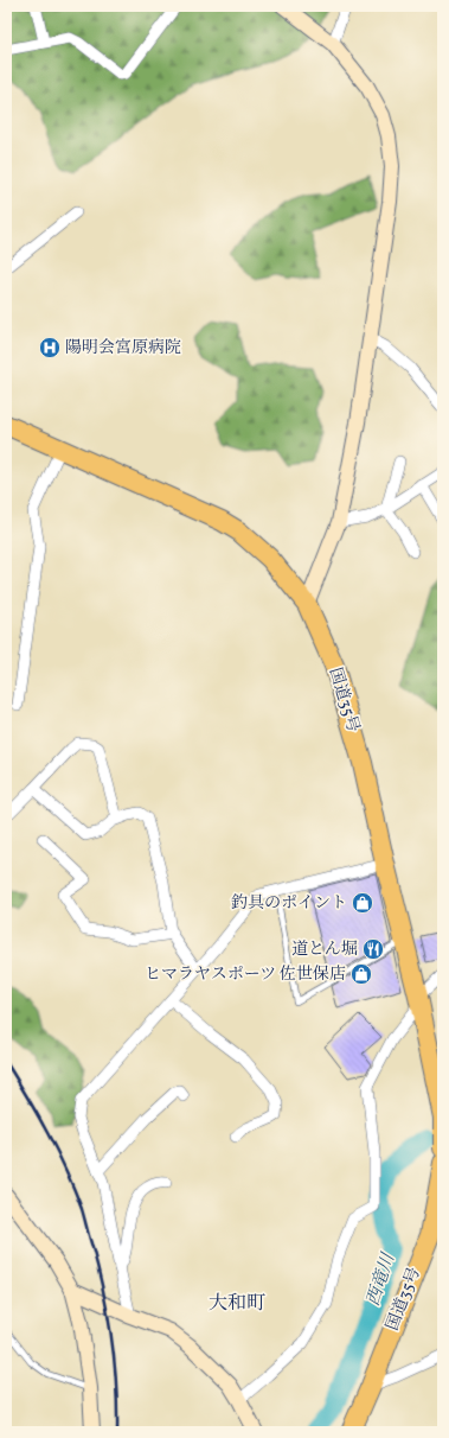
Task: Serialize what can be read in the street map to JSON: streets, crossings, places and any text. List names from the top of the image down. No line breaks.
{"streets":{"highway":["国道35号"]},"districts":["大和町"],"water":["西竜川"],"places":{"hospital":["陽明会宮原病院"],"shop":["釣具のポイント","ヒマラヤスポーツ 佐世保店"],"restaurant":["道とん堀"]}}
